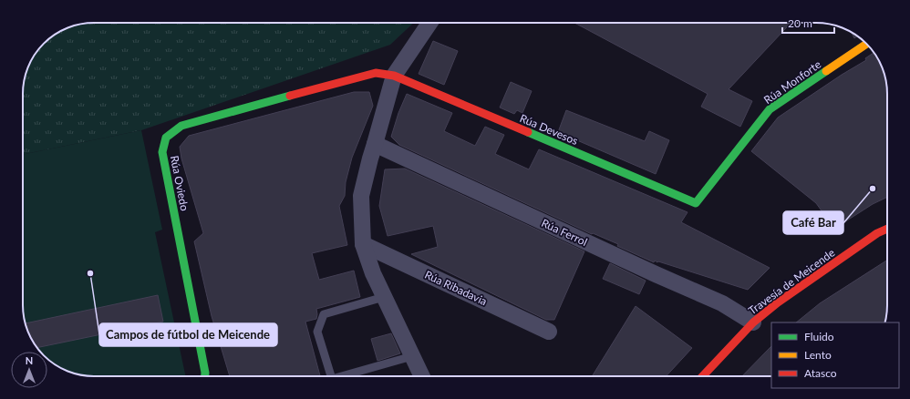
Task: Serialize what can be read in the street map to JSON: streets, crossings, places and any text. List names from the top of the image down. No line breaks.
{"streets":{"street":["Rúa Monforte","Rúa Devesos","Rúa Oviedo","Rúa Ferrol","Travesía de Meicende","Rúa Ribadavia"]},"crossings":[["Rúa Monforte","Rúa Devesos"],["Rúa Devesos","Rúa Oviedo"],["Rúa Ferrol","Travesía de Meicende"]],"places":["Café Bar","Campos de fútbol de Meicende"],"legend":["Fluido","Lento","Atasco"],"scale_bar":"20 m","north":"top"}
